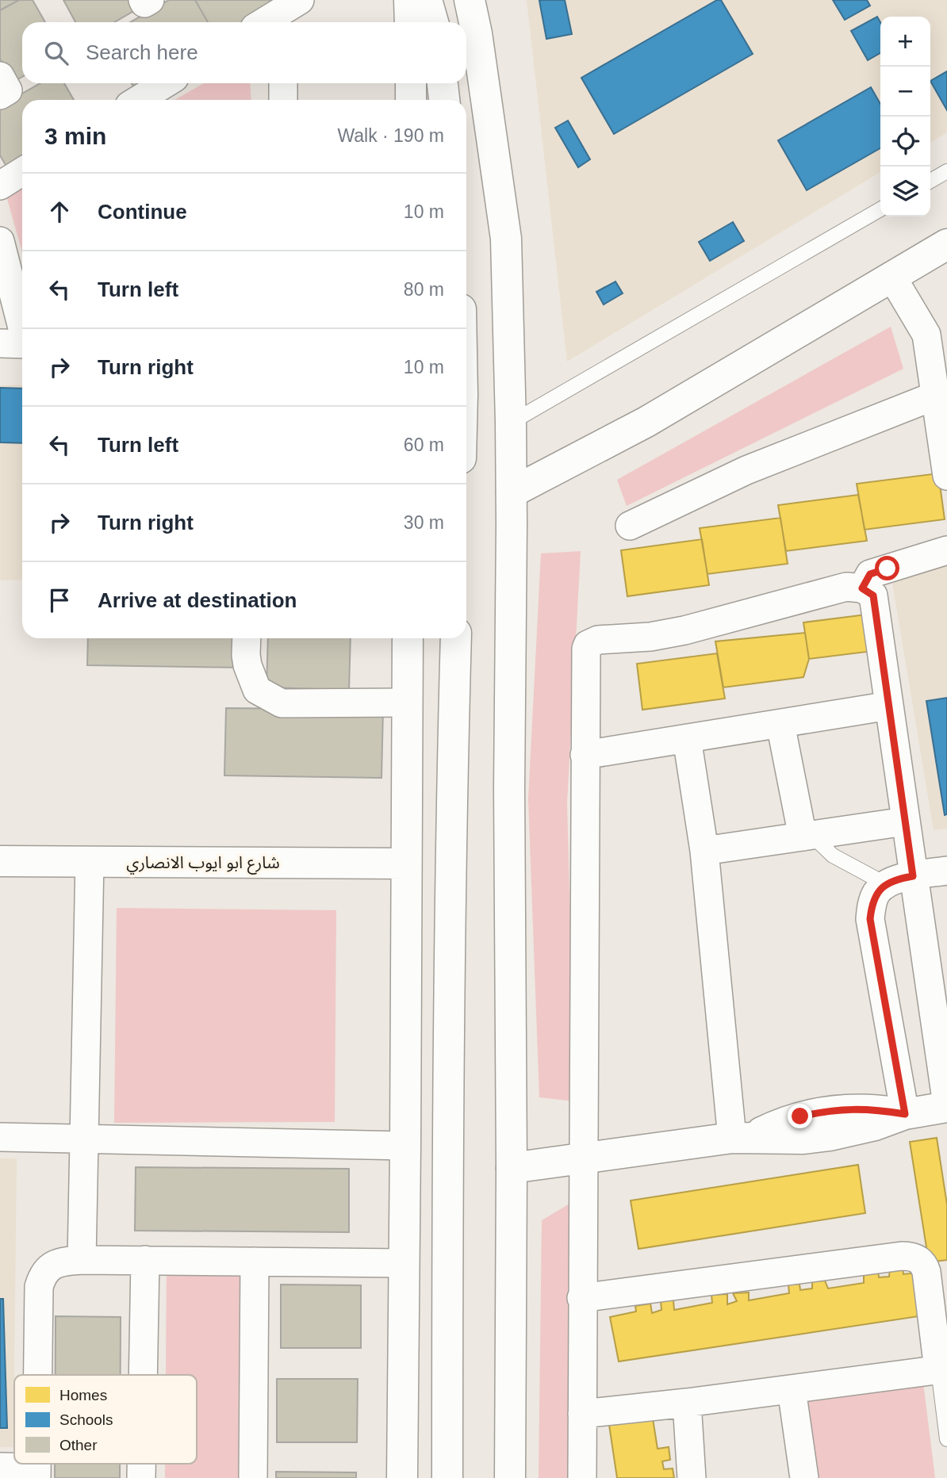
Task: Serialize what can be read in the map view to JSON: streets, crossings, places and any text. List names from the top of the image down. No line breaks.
{"streets":{"main road":["شارع ابو ايوب الانصاري"]},"legend":["Homes","Schools","Other"],"page":{"map_buttons":["+","−"],"search":"Search here","heading":["3 min","Walk · 190 m"],"list":[["Continue","10 m"],["Turn left","80 m"],["Turn right","10 m"],["Turn left","60 m"],["Turn right","30 m"],"Arrive at destination"]}}
